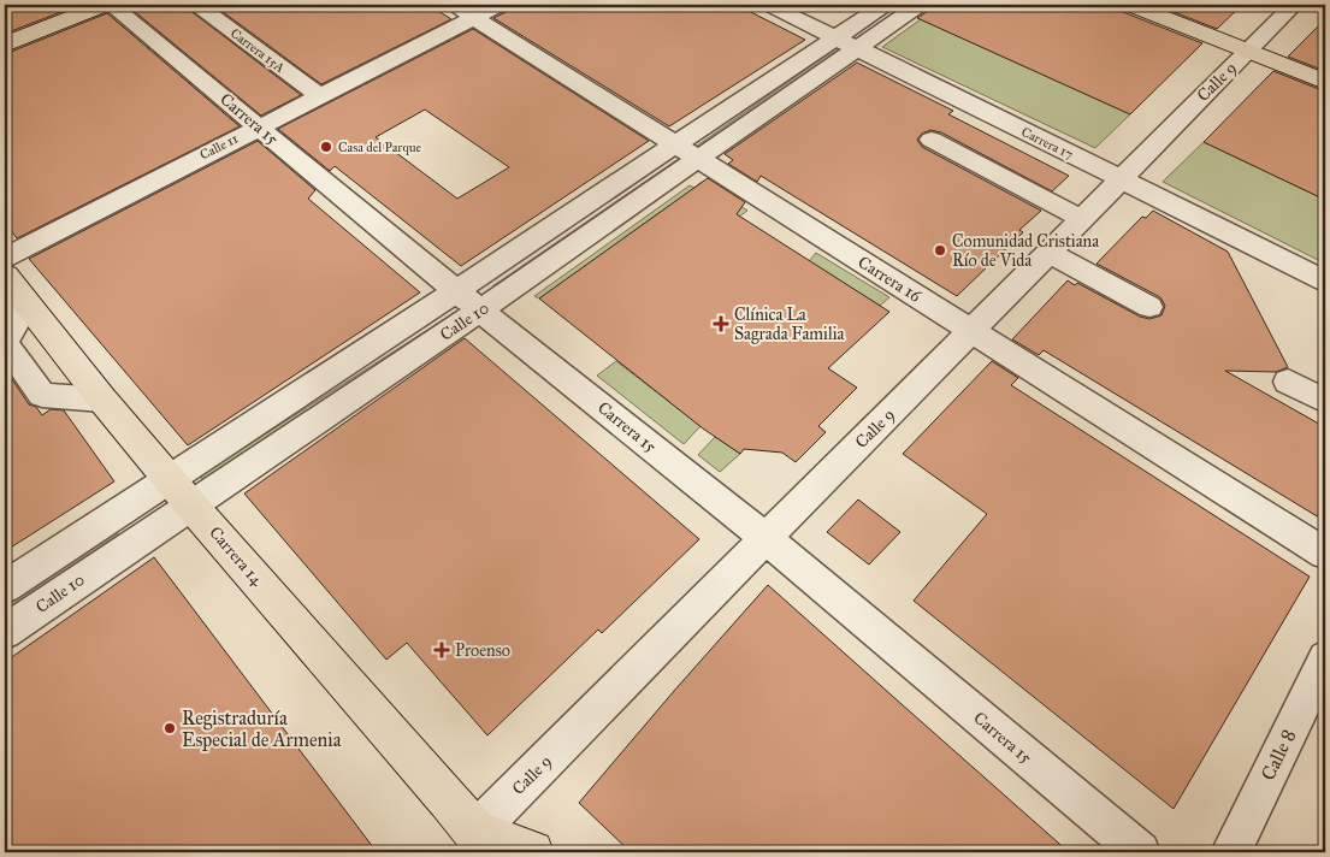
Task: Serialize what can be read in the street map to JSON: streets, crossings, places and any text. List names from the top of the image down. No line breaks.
{"streets":{"main road":["Carrera 14"],"street":["Carrera 15A","Calle 9","Carrera 15","Carrera 17","Calle 11","Carrera 16","Calle 10","Calle 8"]},"crossings":[["Carrera 15A","Calle 11"],["Calle 9","Carrera 15"],["Calle 9","Carrera 17"],["Calle 9","Carrera 16"],["Calle 9","Carrera 14"],["Carrera 15","Calle 11"],["Carrera 15","Calle 10"],["Carrera 17","Calle 10"],["Calle 11","Carrera 16"],["Carrera 16","Calle 10"],["Calle 10","Carrera 14"]],"places":{"other":["Casa del Parque","Comunidad Cristiana Río de Vida","Registraduría Especial de Armenia"],"health":["Clínica La Sagrada Familia","Proenso"]}}
